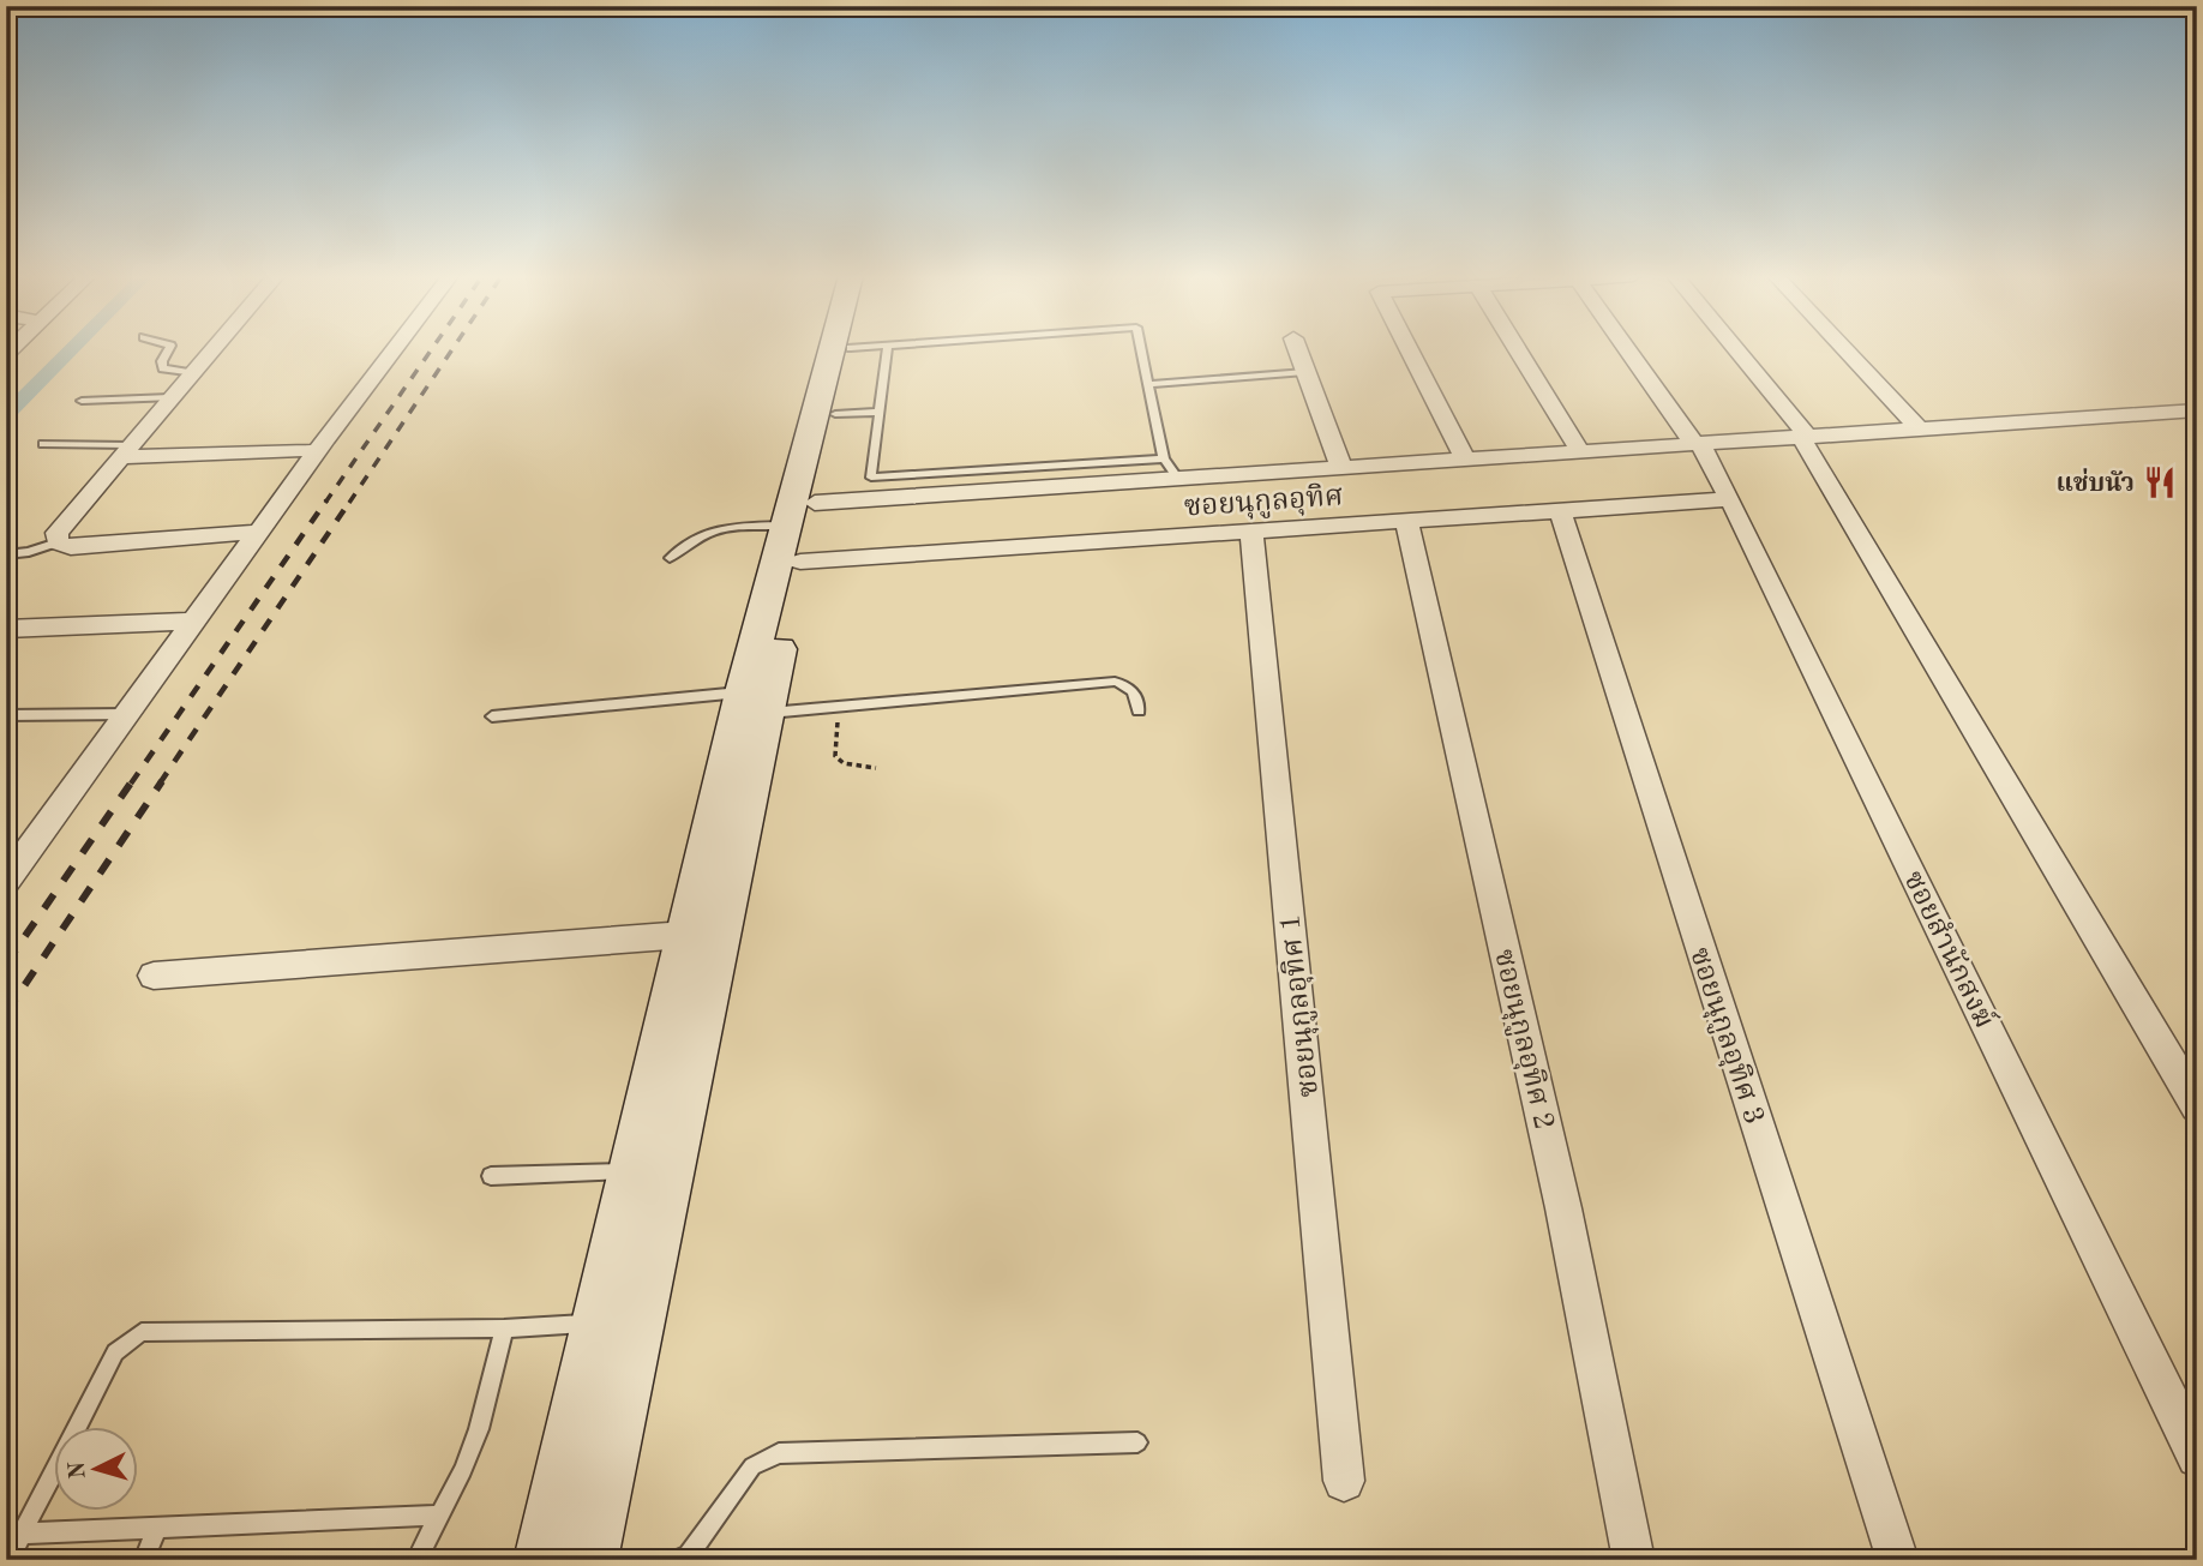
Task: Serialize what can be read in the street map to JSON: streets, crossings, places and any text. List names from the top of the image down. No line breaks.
{"streets":{"street":["ซอยนุกูลอุทิศ","ซอยสำนักสงฆ์","ซอยนุกูลอุทิศ 1","ซอยนุกูลอุทิศ 3","ซอยนุกูลอุทิศ 2"]},"crossings":[["ซอยนุกูลอุทิศ","ซอยสำนักสงฆ์"],["ซอยนุกูลอุทิศ","ซอยนุกูลอุทิศ 1"],["ซอยนุกูลอุทิศ","ซอยนุกูลอุทิศ 3"],["ซอยนุกูลอุทิศ","ซอยนุกูลอุทิศ 2"]],"places":{"restaurant":["แช่บนัว"]},"north":"left"}
